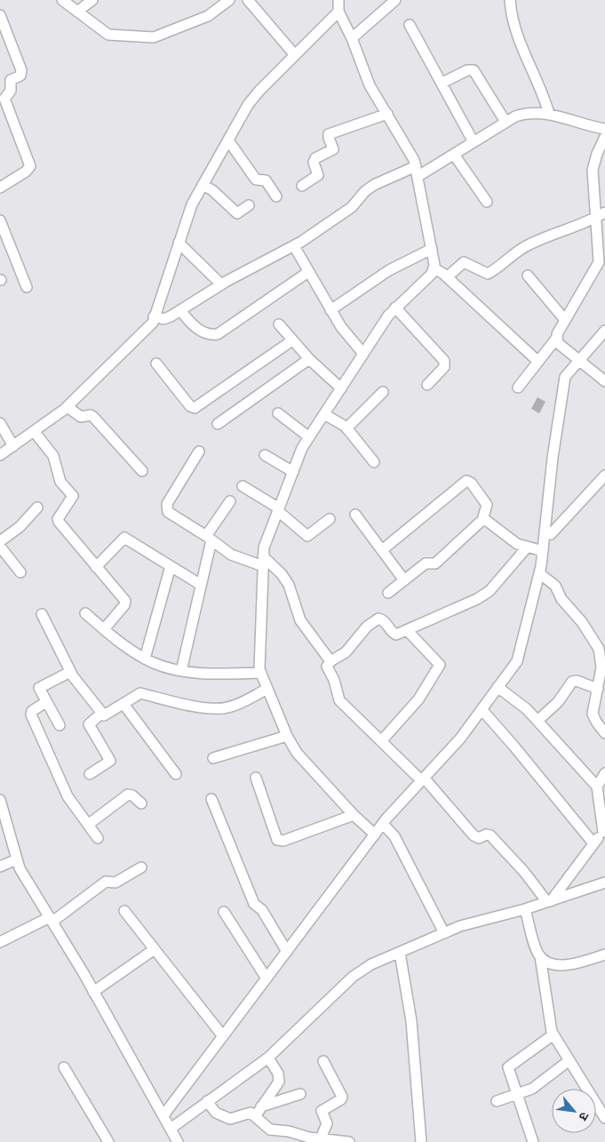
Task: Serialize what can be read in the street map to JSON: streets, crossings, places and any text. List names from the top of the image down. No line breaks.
{"north":"bottom right"}
